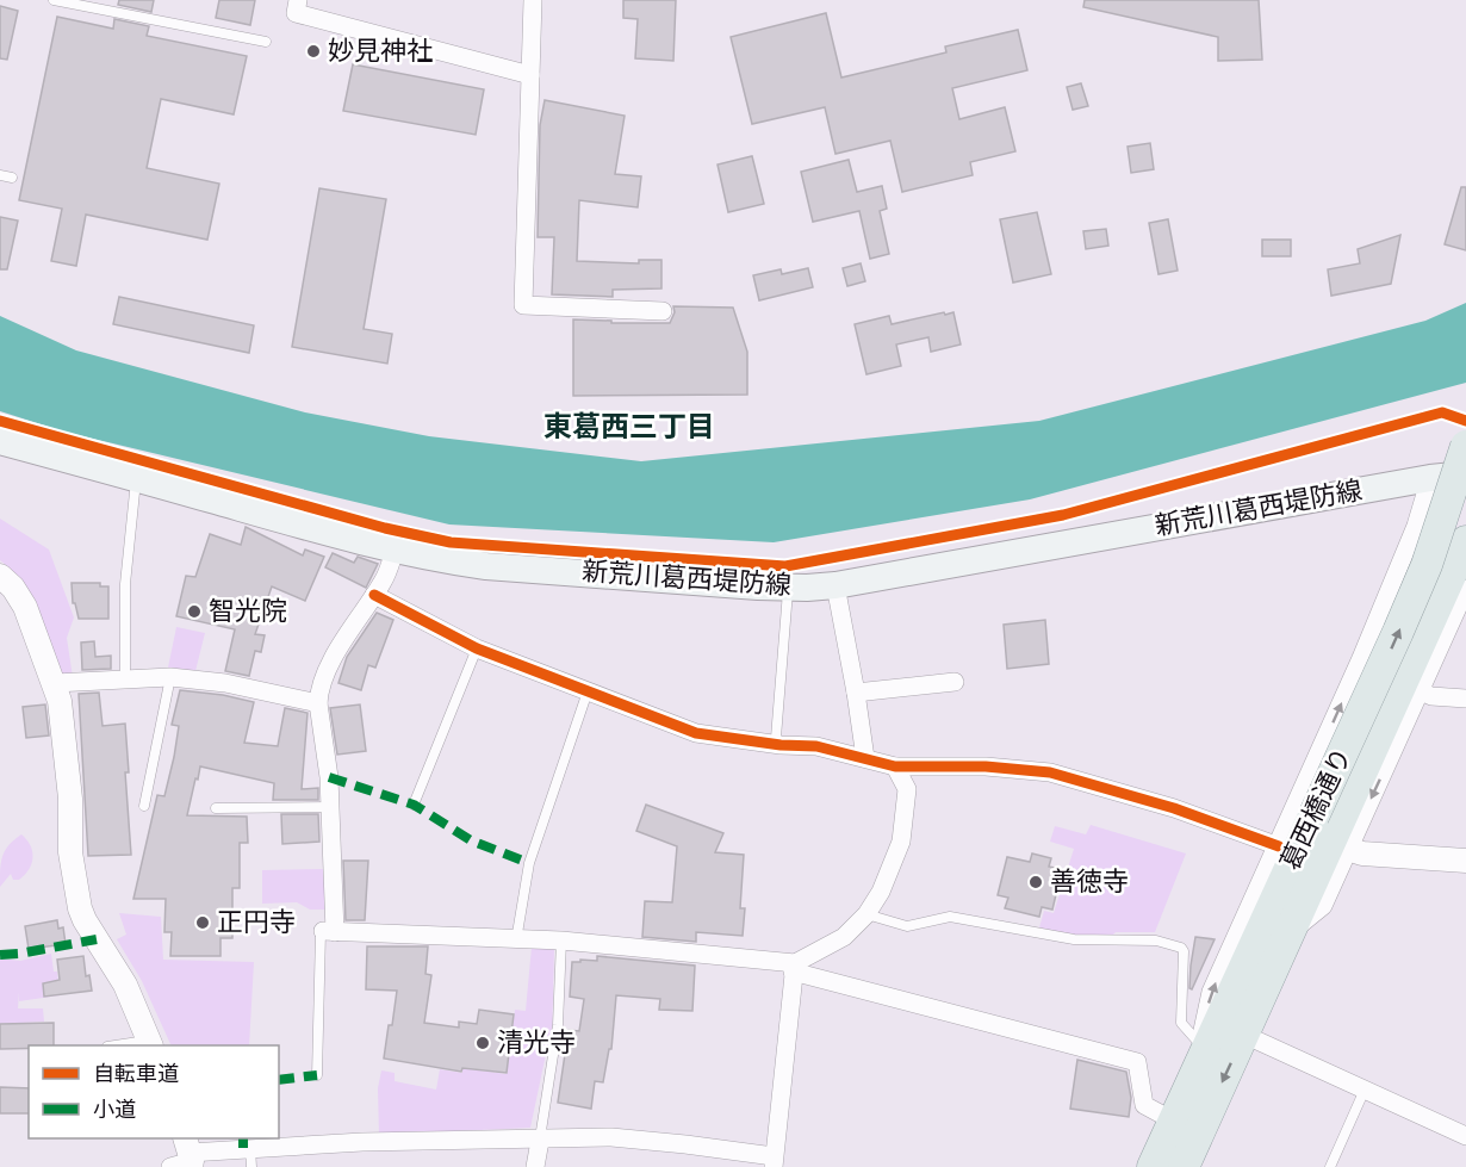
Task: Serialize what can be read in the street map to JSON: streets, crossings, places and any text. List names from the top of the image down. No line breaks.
{"streets":{"main road":["新荒川葛西堤防線","葛西橋通り"]},"districts":["東葛西三丁目"],"places":["妙見神社","智光院","善徳寺","正円寺","清光寺"],"legend":["自転車道","小道"]}
